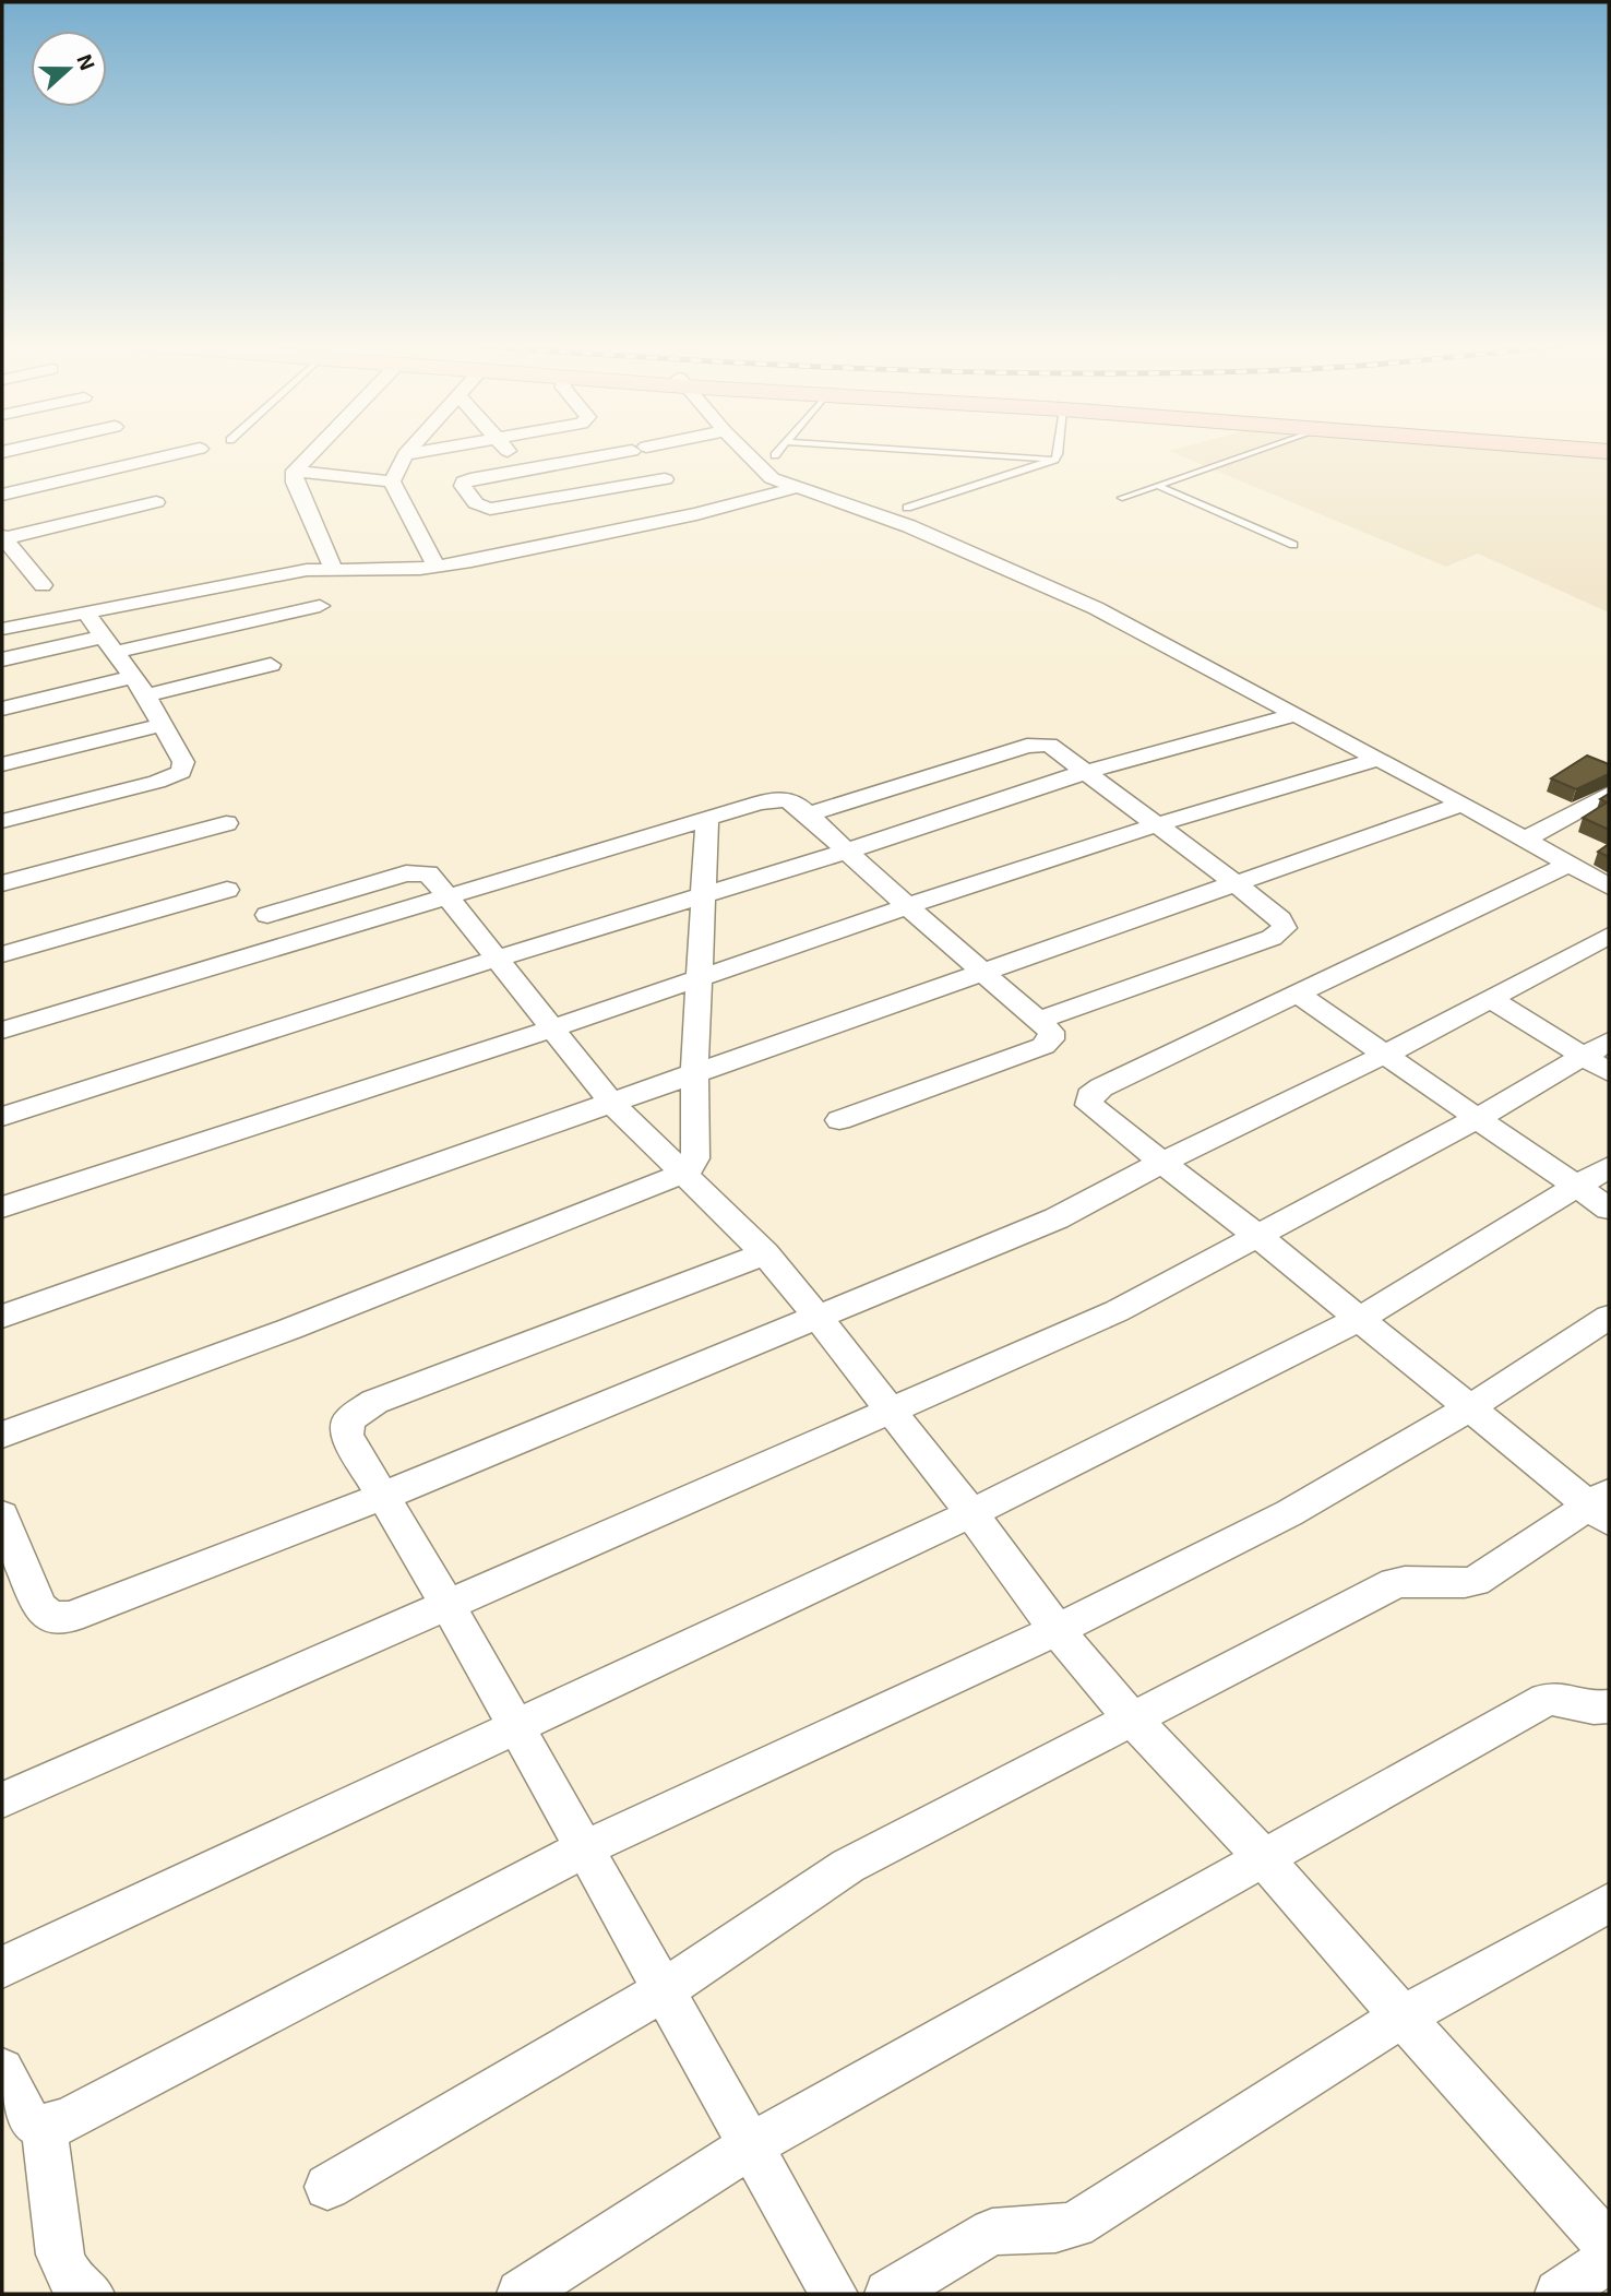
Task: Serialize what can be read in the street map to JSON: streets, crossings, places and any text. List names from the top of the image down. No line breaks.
{"north":"right"}
